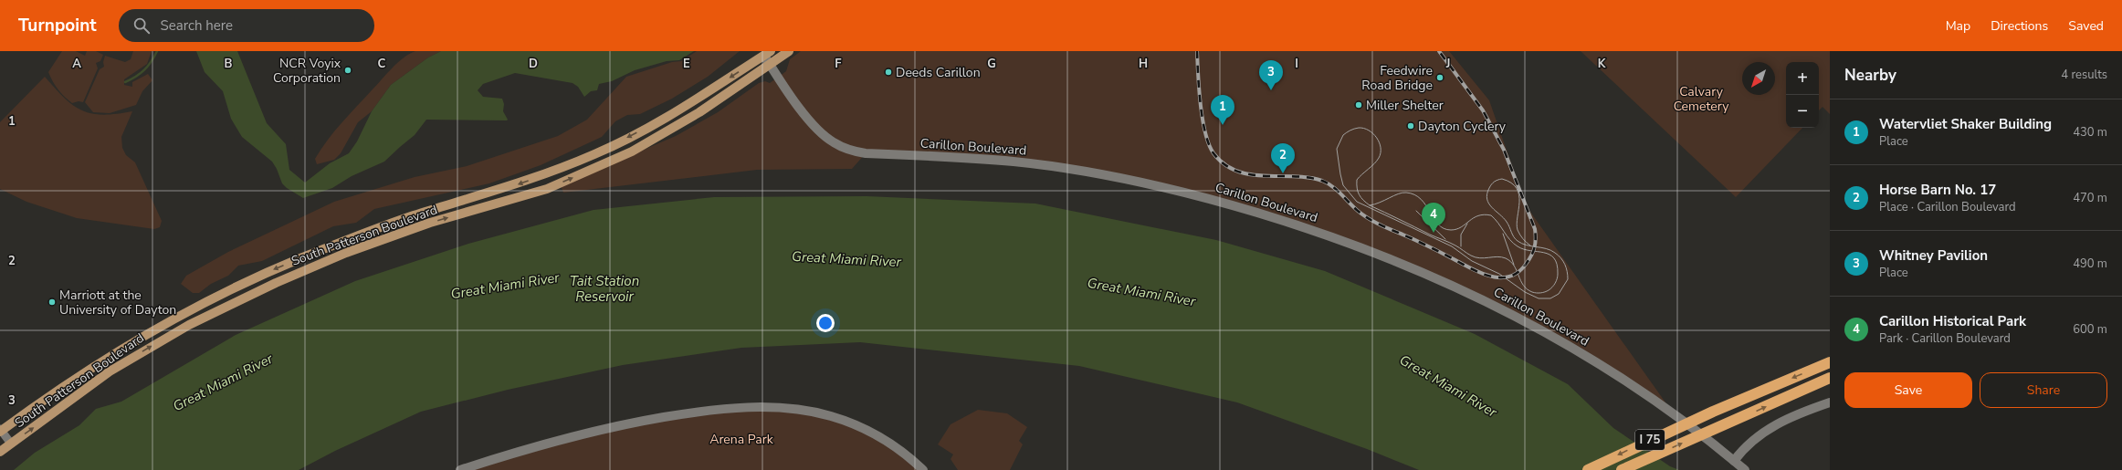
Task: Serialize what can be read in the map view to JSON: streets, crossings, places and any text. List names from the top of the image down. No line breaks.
{"streets":{"highway":["I 75"],"main road":["South Patterson Boulevard"],"street":["Carillon Boulevard"]},"crossings":[["Carillon Boulevard","South Patterson Boulevard"]],"water":["Great Miami River","Tait Station Reservoir"],"parks":["Calvary Cemetery","Arena Park"],"places":["NCR Voyix Corporation","Deeds Carillon","Feedwire Road Bridge","Miller Shelter","Dayton Cyclery","Marriott at the University of Dayton"],"north":"bottom left","page":{"header":"Turnpoint","search":"Search here","nav":["Map","Directions","Saved"],"heading":["Nearby","4 results"],"pins":["3","1","2","4"],"map_buttons":["+","−"],"list":[{"mark":"1","name":"Watervliet Shaker Building","note":"Place","value":"430 m"},{"mark":"2","name":"Horse Barn No. 17","note":"Place · Carillon Boulevard","value":"470 m"},{"mark":"3","name":"Whitney Pavilion","note":"Place","value":"490 m"},{"mark":"4","name":"Carillon Historical Park","note":"Park · Carillon Boulevard","value":"600 m"}],"buttons":["Save","Share"]},"grid":{"columns":["A","B","C","D","E","F","G","H","I","J","K"],"rows":["1","2","3"]}}
